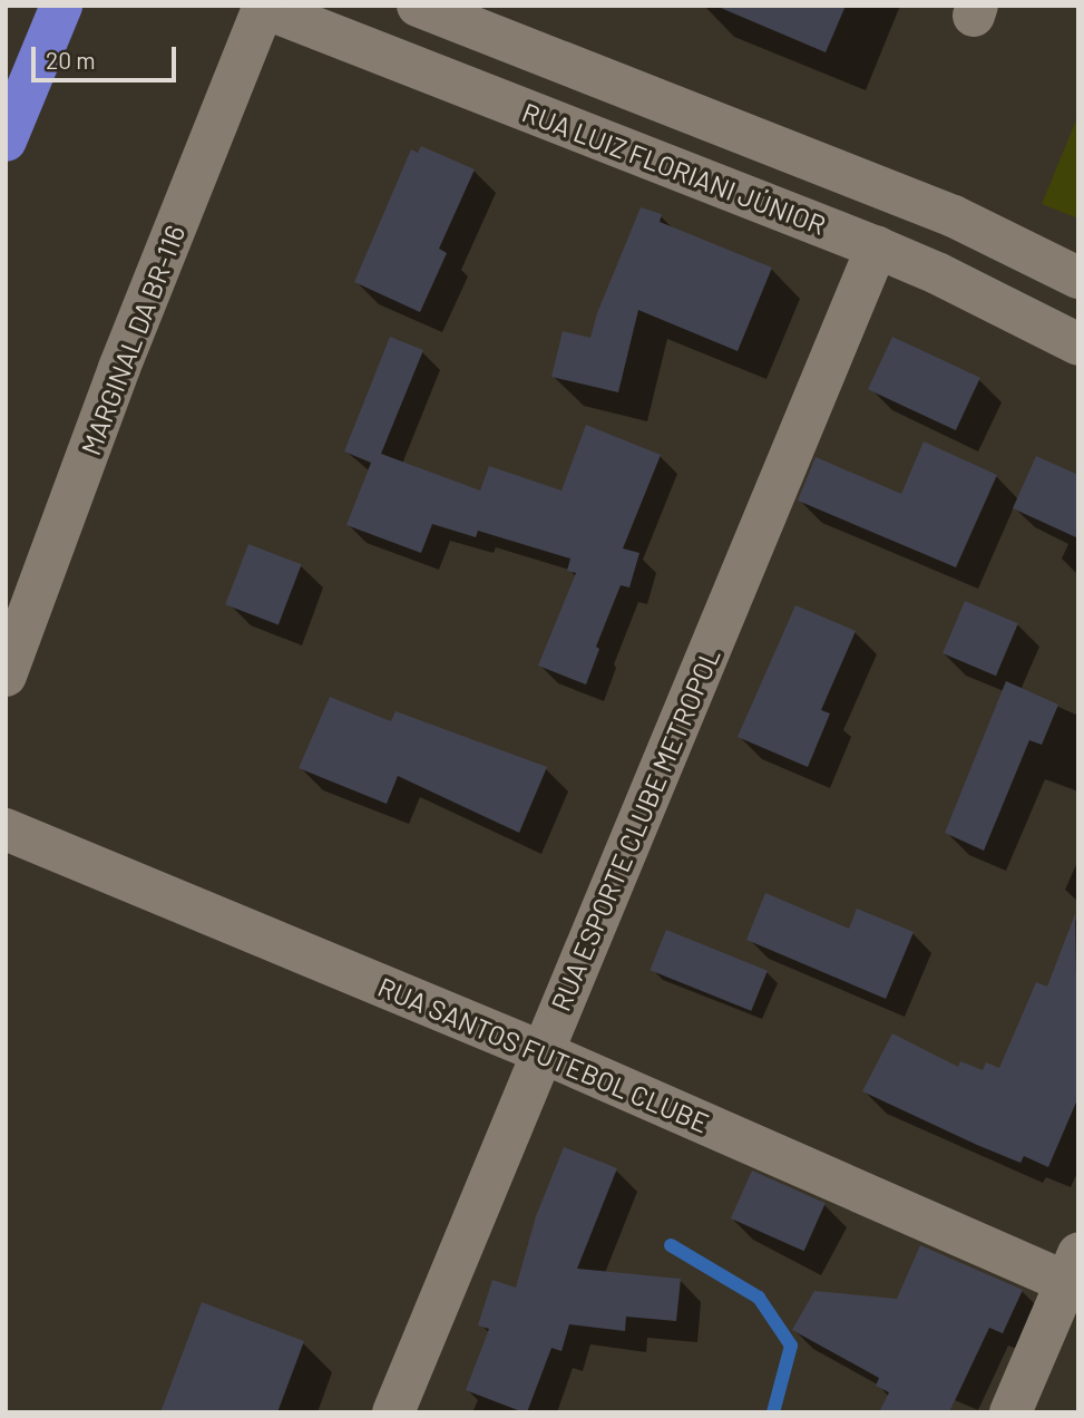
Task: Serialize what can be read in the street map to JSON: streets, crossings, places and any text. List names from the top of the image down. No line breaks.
{"streets":{"street":["RUA LUIZ FLORIANI JÚNIOR","MARGINAL DA BR-116","RUA ESPORTE CLUBE METROPOL","RUA SANTOS FUTEBOL CLUBE"]},"crossings":[["RUA LUIZ FLORIANI JÚNIOR","MARGINAL DA BR-116"],["RUA LUIZ FLORIANI JÚNIOR","RUA ESPORTE CLUBE METROPOL"],["RUA ESPORTE CLUBE METROPOL","RUA SANTOS FUTEBOL CLUBE"]],"scale_bar":"20 m"}
